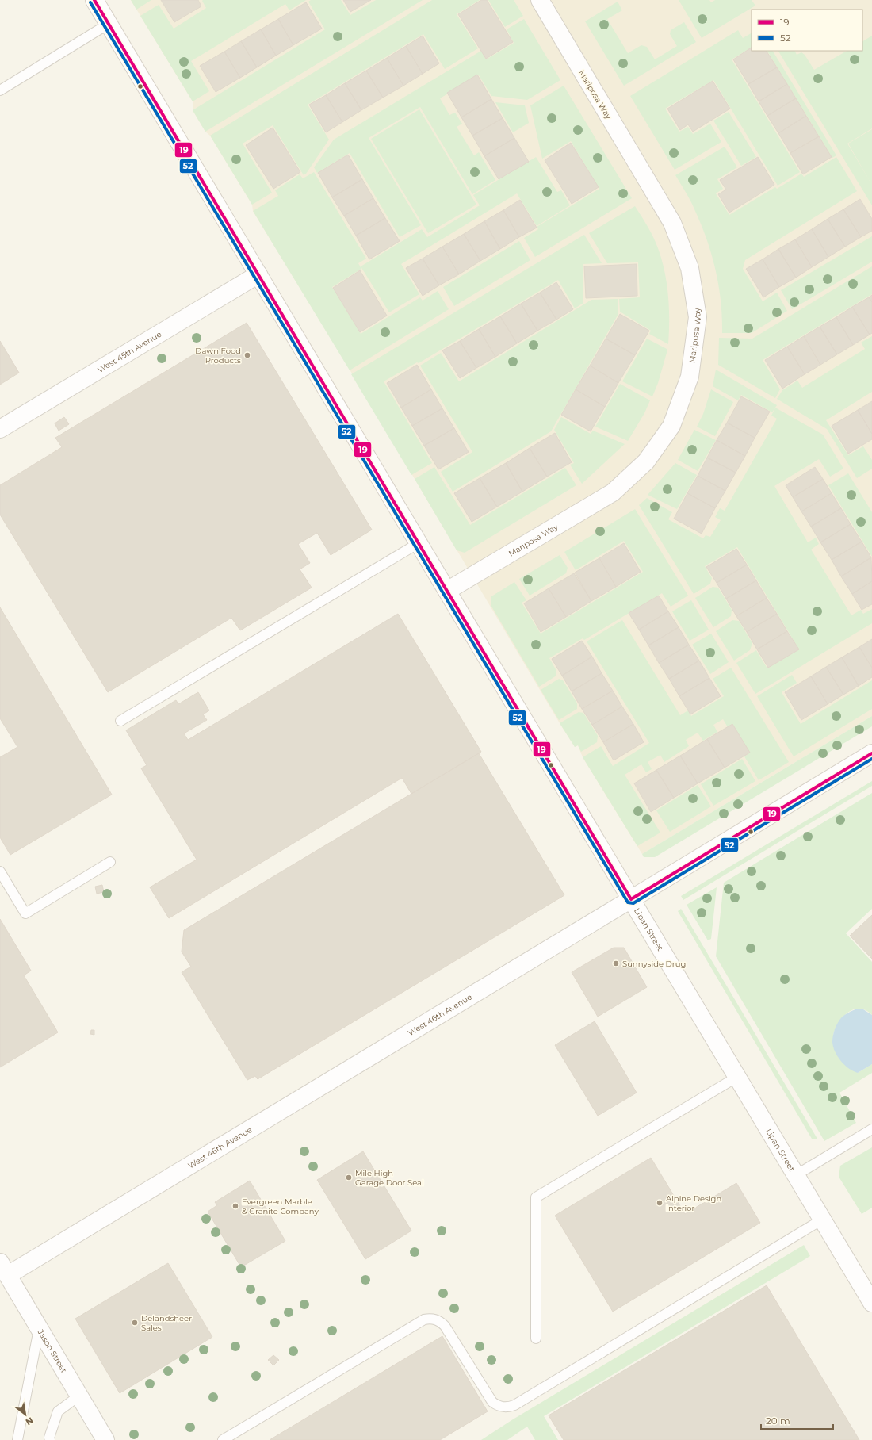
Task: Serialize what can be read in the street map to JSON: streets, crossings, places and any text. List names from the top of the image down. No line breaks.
{"streets":{"street":["Mariposa Way","West 45th Avenue","Lipan Street","West 46th Avenue","Jason Street"]},"crossings":[["Mariposa Way","Lipan Street"],["West 45th Avenue","Lipan Street"],["Lipan Street","West 46th Avenue"],["West 46th Avenue","Jason Street"]],"places":["Dawn Food Products","Sunnyside Drug","Mile High Garage Door Seal","Alpine Design Interior","Evergreen Marble & Granite Company","Delandsheer Sales"],"lines":["transit line 19","transit line 52"],"legend":["19","52"],"scale_bar":"20 m","north":"bottom right"}
